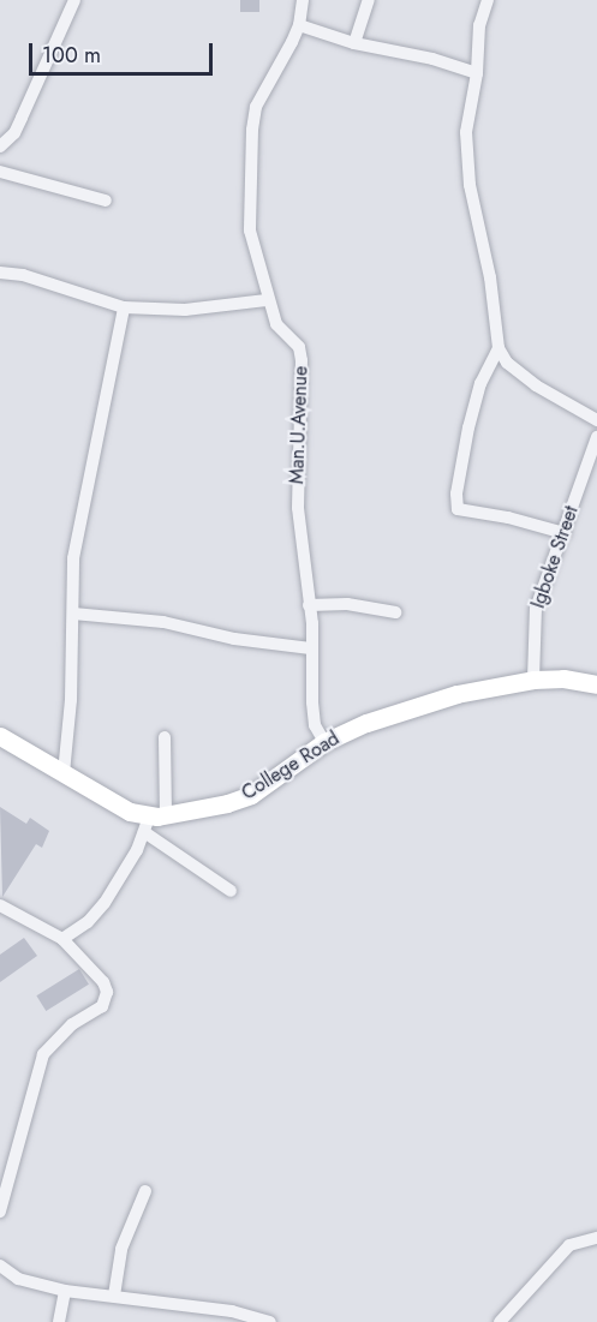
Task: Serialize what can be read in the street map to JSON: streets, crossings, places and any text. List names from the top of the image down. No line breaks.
{"streets":{"main road":["College Road"],"street":["Man.U.Avenue","Igboke Street"]},"crossings":[["Man.U.Avenue","College Road"],["Igboke Street","College Road"]],"scale_bar":"100 m"}
